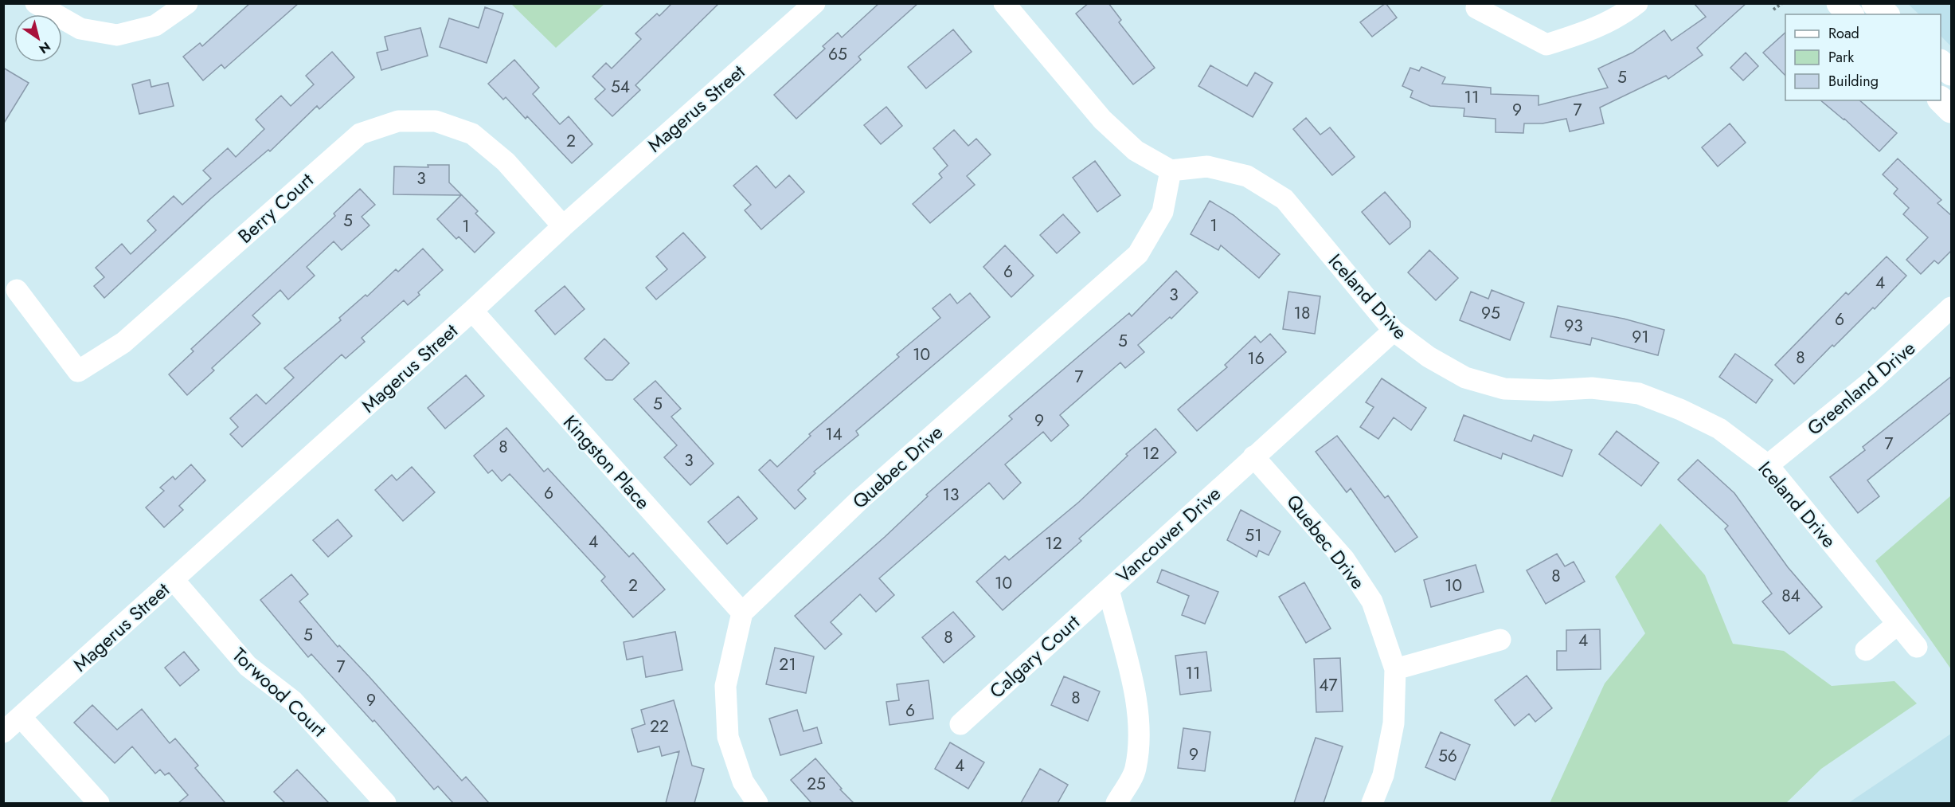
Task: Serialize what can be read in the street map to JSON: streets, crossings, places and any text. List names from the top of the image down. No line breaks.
{"streets":{"street":["Magerus Street","Berry Court","Iceland Drive","Greenland Drive","Kingston Place","Quebec Drive","Vancouver Drive","Calgary Court","Torwood Court"]},"crossings":[["Magerus Street","Berry Court"],["Magerus Street","Kingston Place"],["Magerus Street","Torwood Court"],["Iceland Drive","Greenland Drive"],["Iceland Drive","Quebec Drive"],["Iceland Drive","Vancouver Drive"],["Kingston Place","Quebec Drive"],["Quebec Drive","Vancouver Drive"],["Vancouver Drive","Calgary Court"]],"house_numbers":["65","5","54","11","9","7","2","3","5","1","1","6","4","3","18","95","6","93","91","5","10","8","16","7","5","9","14","7","8","12","3","6","13","51","4","12","8","10","2","10","84","5","8","4","21","7","11","47","8","9","6","22","9","56","4","25"],"legend":["Road","Park","Building"],"north":"bottom right"}
